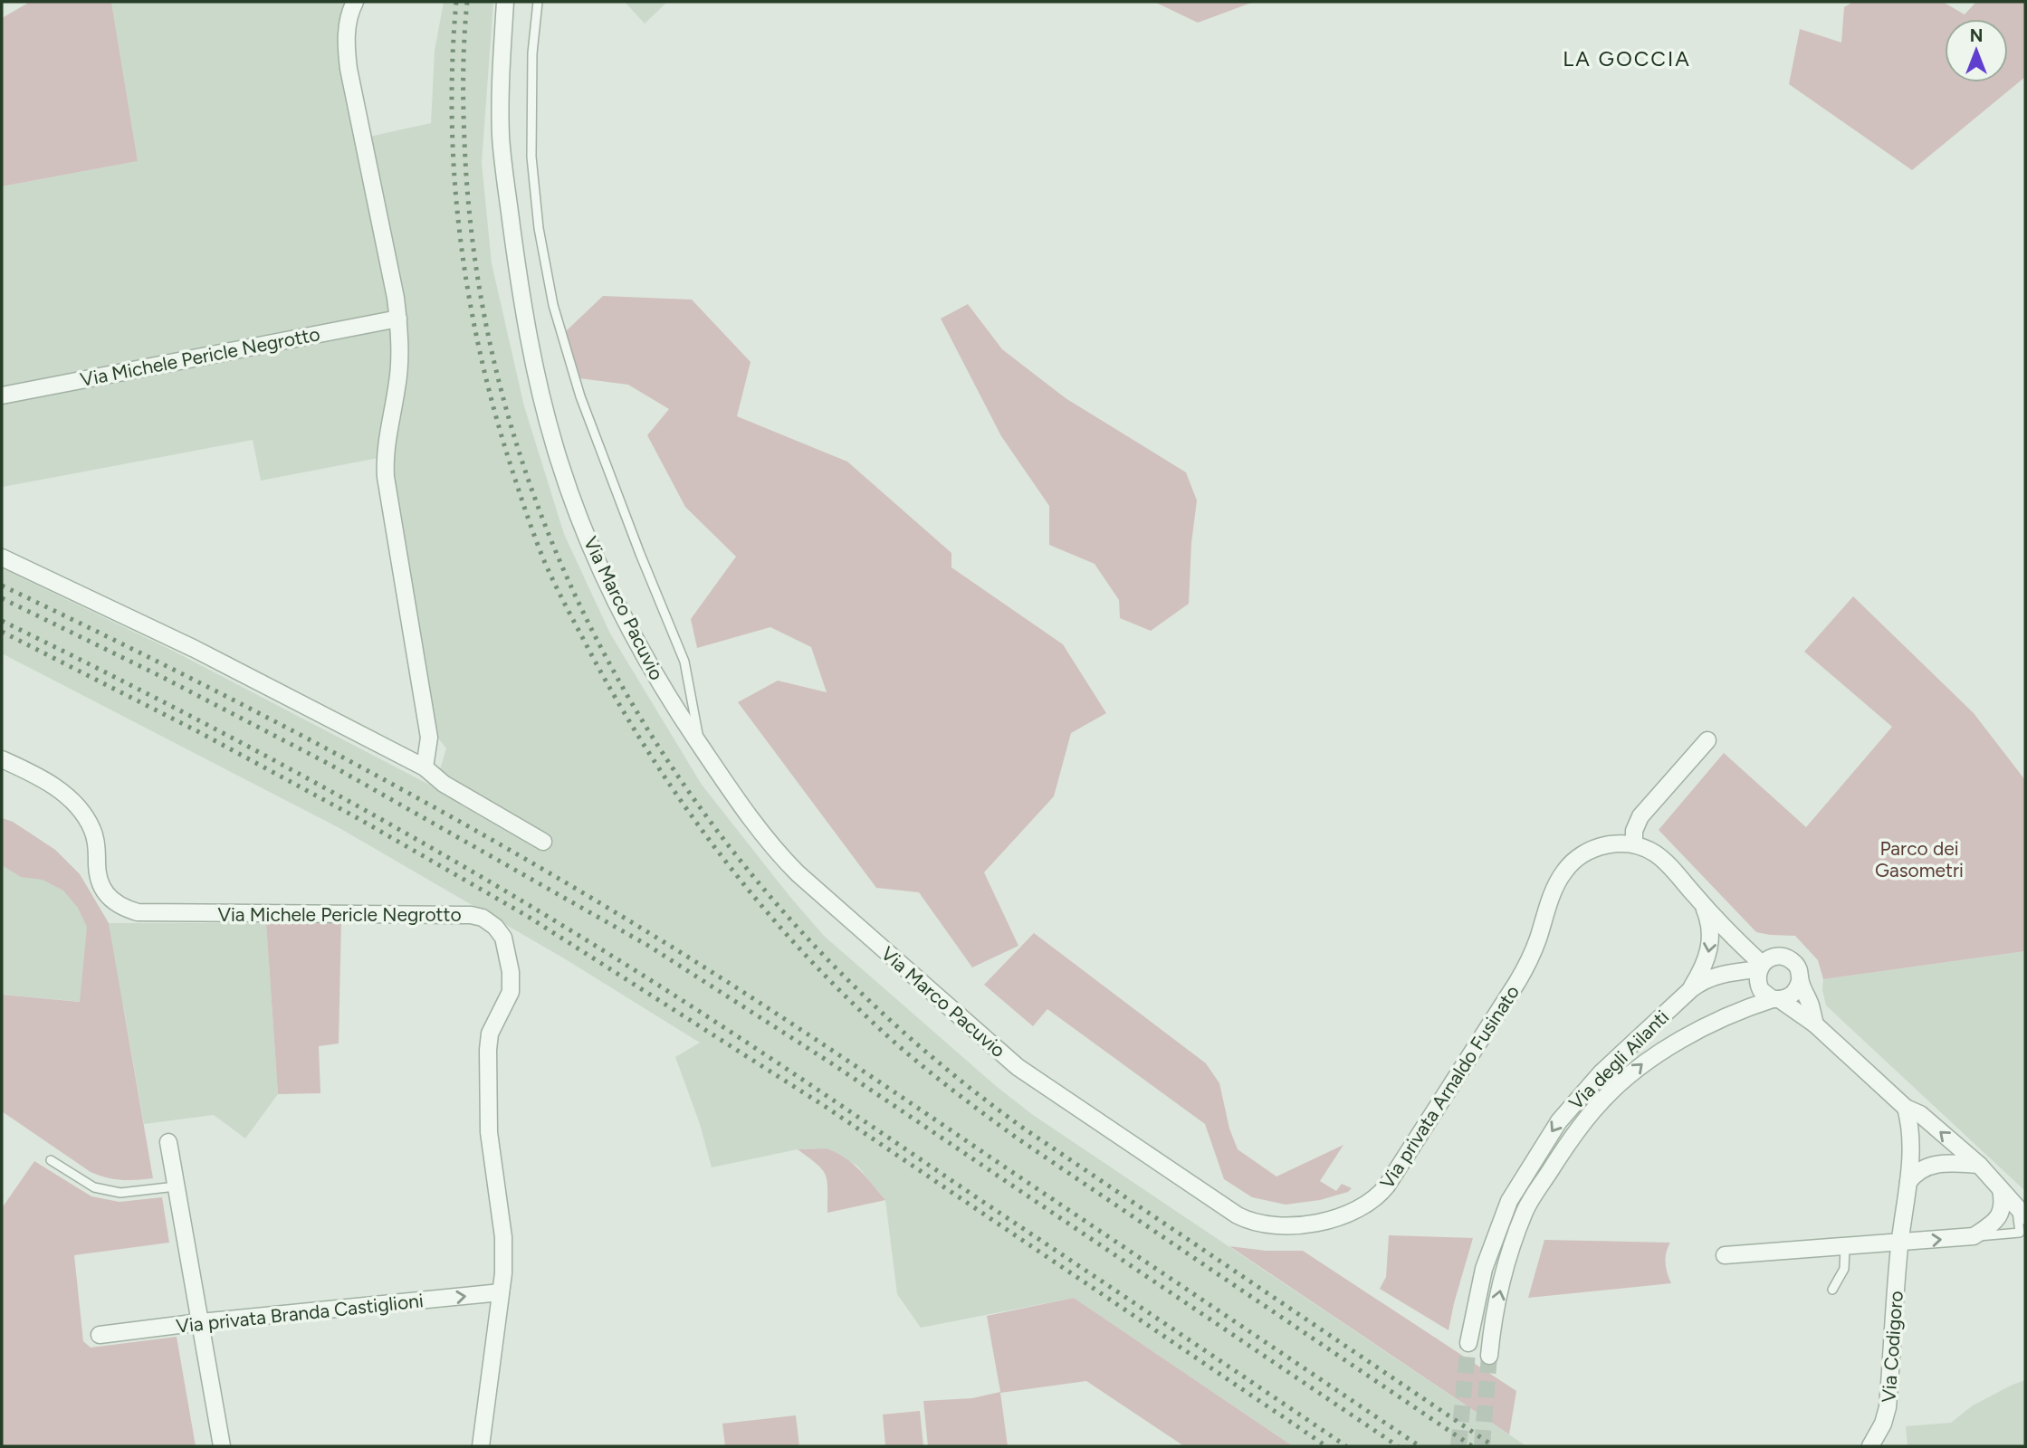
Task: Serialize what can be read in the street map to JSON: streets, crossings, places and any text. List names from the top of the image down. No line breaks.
{"streets":{"street":["Via Michele Pericle Negrotto","Via Marco Pacuvio","Via degli Ailanti","Via privata Arnaldo Fusinato","Via privata Branda Castiglioni","Via Codigoro"]},"crossings":[["Via Michele Pericle Negrotto","Via privata Branda Castiglioni"],["Via Marco Pacuvio","Via privata Arnaldo Fusinato"]],"one_way":["Via privata Branda Castiglioni"],"districts":["LA GOCCIA"],"parks":["Parco dei Gasometri"],"north":"top"}
